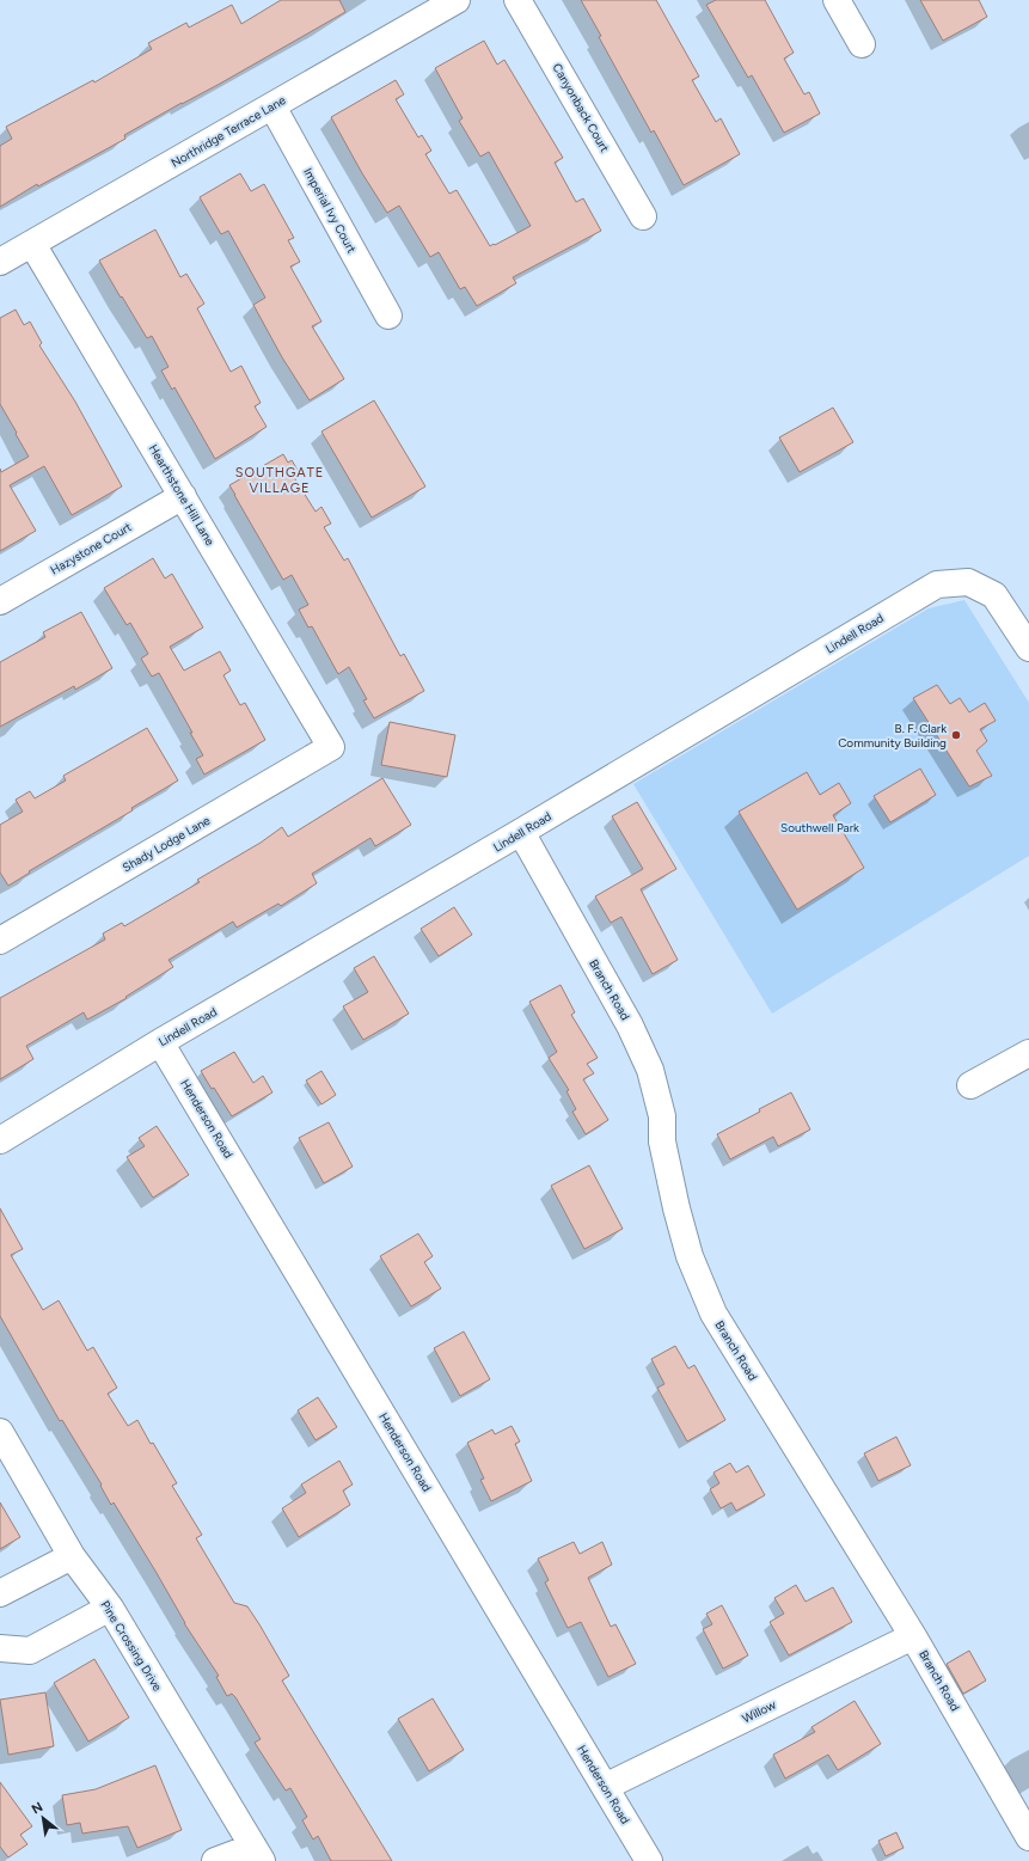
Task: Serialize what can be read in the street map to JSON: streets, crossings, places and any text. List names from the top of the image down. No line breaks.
{"streets":{"street":["Canyonback Court","Northridge Terrace Lane","Imperial Ivy Court","Hearthstone Hill Lane","Hazystone Court","Lindell Road","Shady Lodge Lane","Branch Road","Henderson Road","Pine Crossing Drive","Willow"]},"crossings":[["Northridge Terrace Lane","Imperial Ivy Court"],["Northridge Terrace Lane","Hearthstone Hill Lane"],["Hearthstone Hill Lane","Hazystone Court"],["Hearthstone Hill Lane","Shady Lodge Lane"],["Lindell Road","Branch Road"],["Lindell Road","Henderson Road"],["Branch Road","Willow"],["Henderson Road","Willow"]],"districts":["SOUTHGATE VILLAGE"],"parks":["Southwell Park"],"places":["B. F. Clark Community Building"],"north":"top left"}
